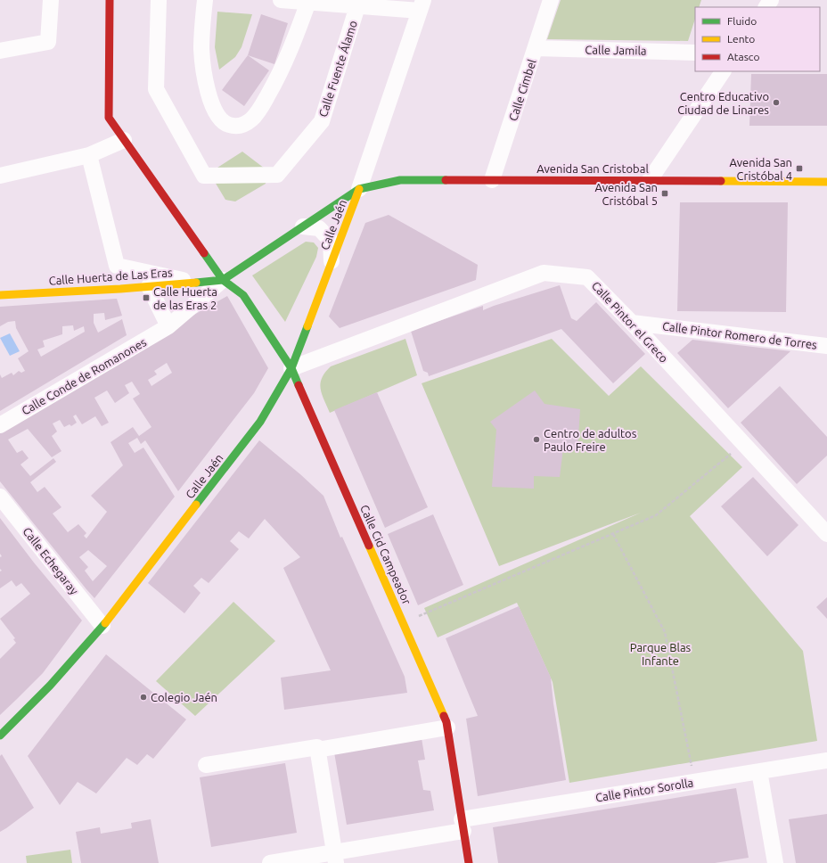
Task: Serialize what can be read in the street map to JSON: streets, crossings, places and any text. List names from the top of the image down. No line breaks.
{"streets":{"street":["Calle Jamila","Calle Fuente Álamo","Calle Cimbel","Avenida San Cristobal","Calle Jaén","Calle Huerta de Las Eras","Calle Pintor el Greco","Calle Pintor Romero de Torres","Calle Conde de Romanones","Calle Cid Campeador","Calle Echegaray","Calle Pintor Sorolla"]},"crossings":[["Calle Jamila","Calle Cimbel"],["Calle Cimbel","Avenida San Cristobal"],["Avenida San Cristobal","Calle Jaén"],["Calle Jaén","Calle Pintor el Greco"],["Calle Jaén","Calle Cid Campeador"],["Calle Jaén","Calle Echegaray"],["Calle Huerta de Las Eras","Calle Conde de Romanones"],["Calle Huerta de Las Eras","Calle Cid Campeador"],["Calle Pintor el Greco","Calle Pintor Romero de Torres"],["Calle Pintor el Greco","Calle Cid Campeador"],["Calle Conde de Romanones","Calle Cid Campeador"],["Calle Cid Campeador","Calle Pintor Sorolla"]],"parks":["Parque Blas Infante"],"places":{"other":["Centro Educativo Ciudad de Linares","Centro de adultos Paulo Freire","Colegio Jaén"],"transit":["Avenida San Cristóbal 4","Avenida San Cristóbal 5","Calle Huerta de las Eras 2"]},"legend":["Fluido","Lento","Atasco"]}
